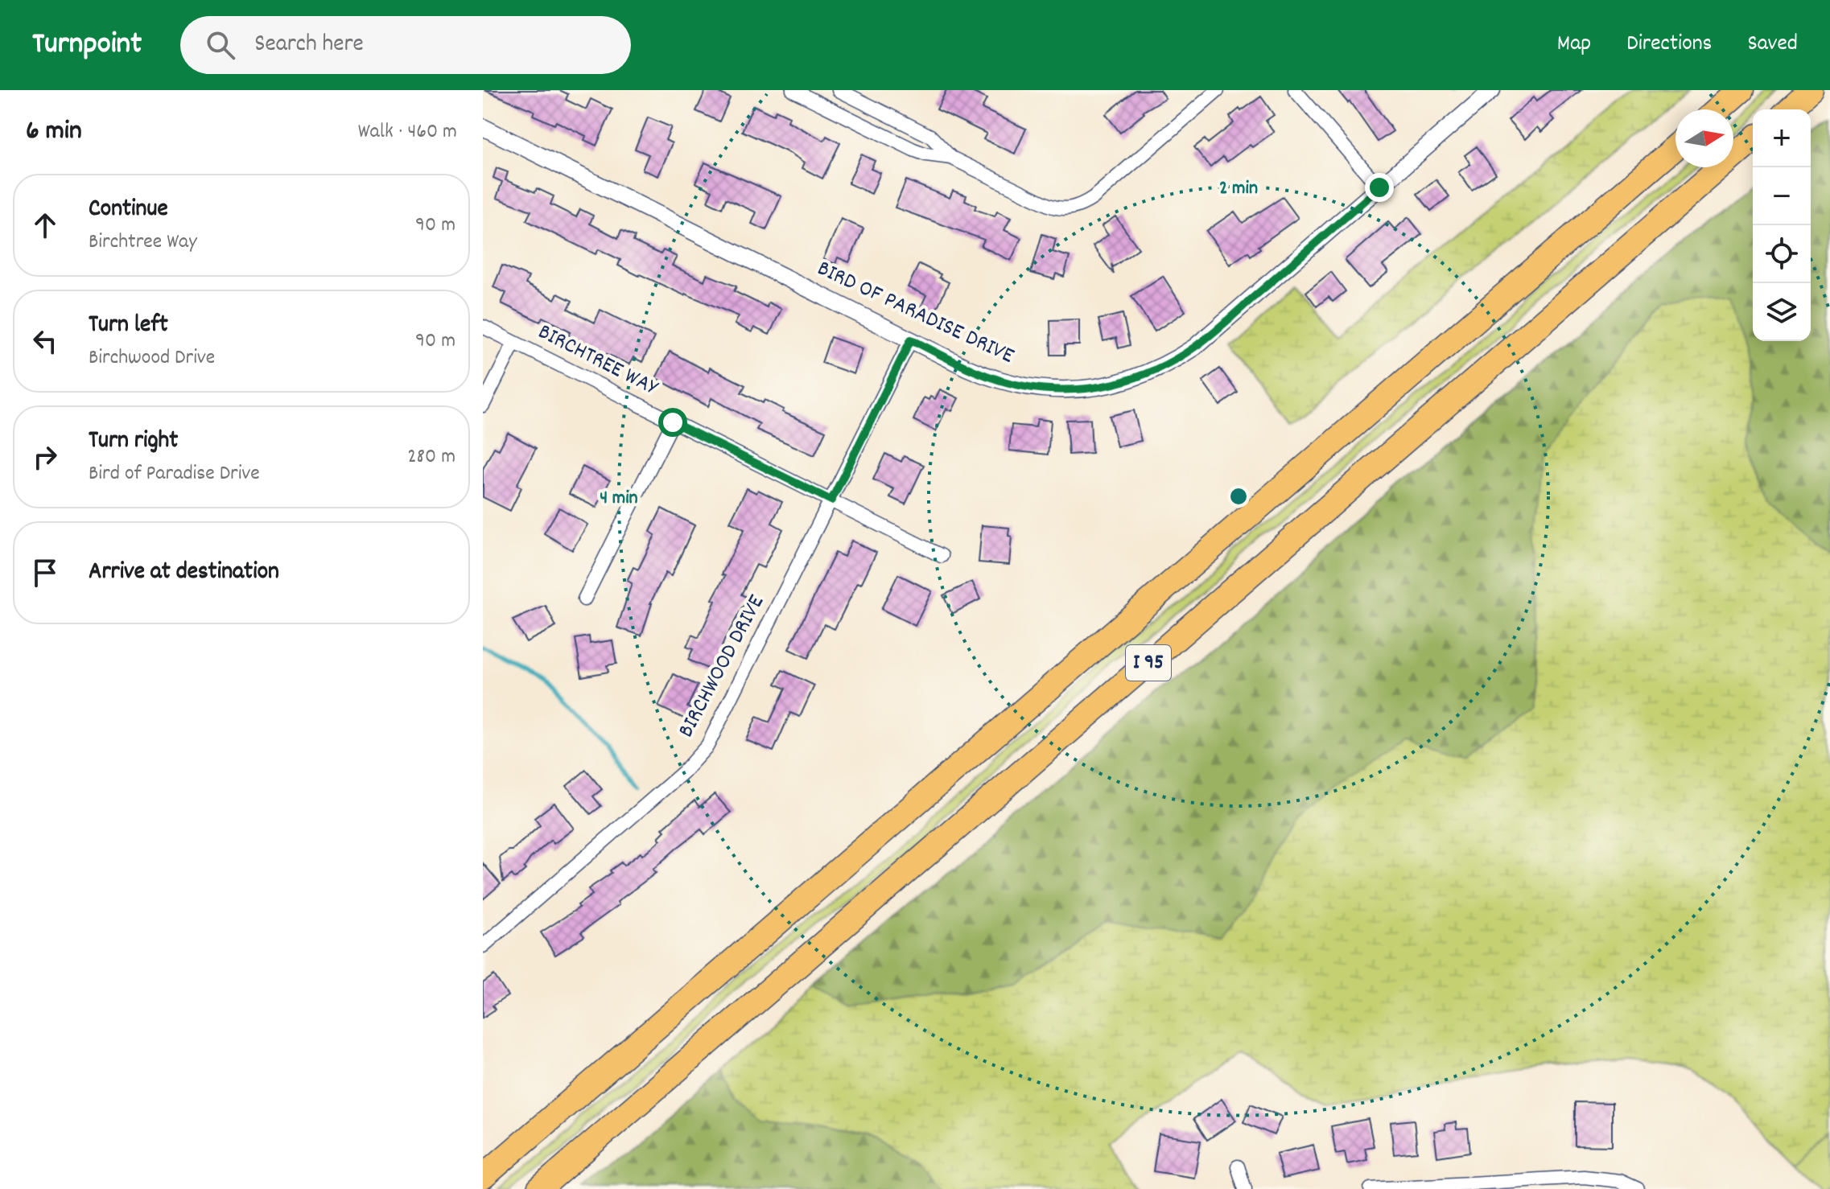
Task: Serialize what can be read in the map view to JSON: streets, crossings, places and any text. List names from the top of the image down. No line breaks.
{"streets":{"highway":["I 95"],"street":["BIRD OF PARADISE DRIVE","BIRCHTREE WAY","BIRCHWOOD DRIVE"]},"crossings":[["BIRD OF PARADISE DRIVE","BIRCHWOOD DRIVE"],["BIRCHTREE WAY","BIRCHWOOD DRIVE"]],"north":"right","page":{"header":"Turnpoint","search":"Search here","nav":["Map","Directions","Saved"],"heading":["6 min","Walk · 460 m"],"map_buttons":["+","−"],"list":[["Continue","Birchtree Way","90 m"],["Turn left","Birchwood Drive","90 m"],["Turn right","Bird of Paradise Drive","280 m"],"Arrive at destination"]},"rings":["2 min","4 min"]}
